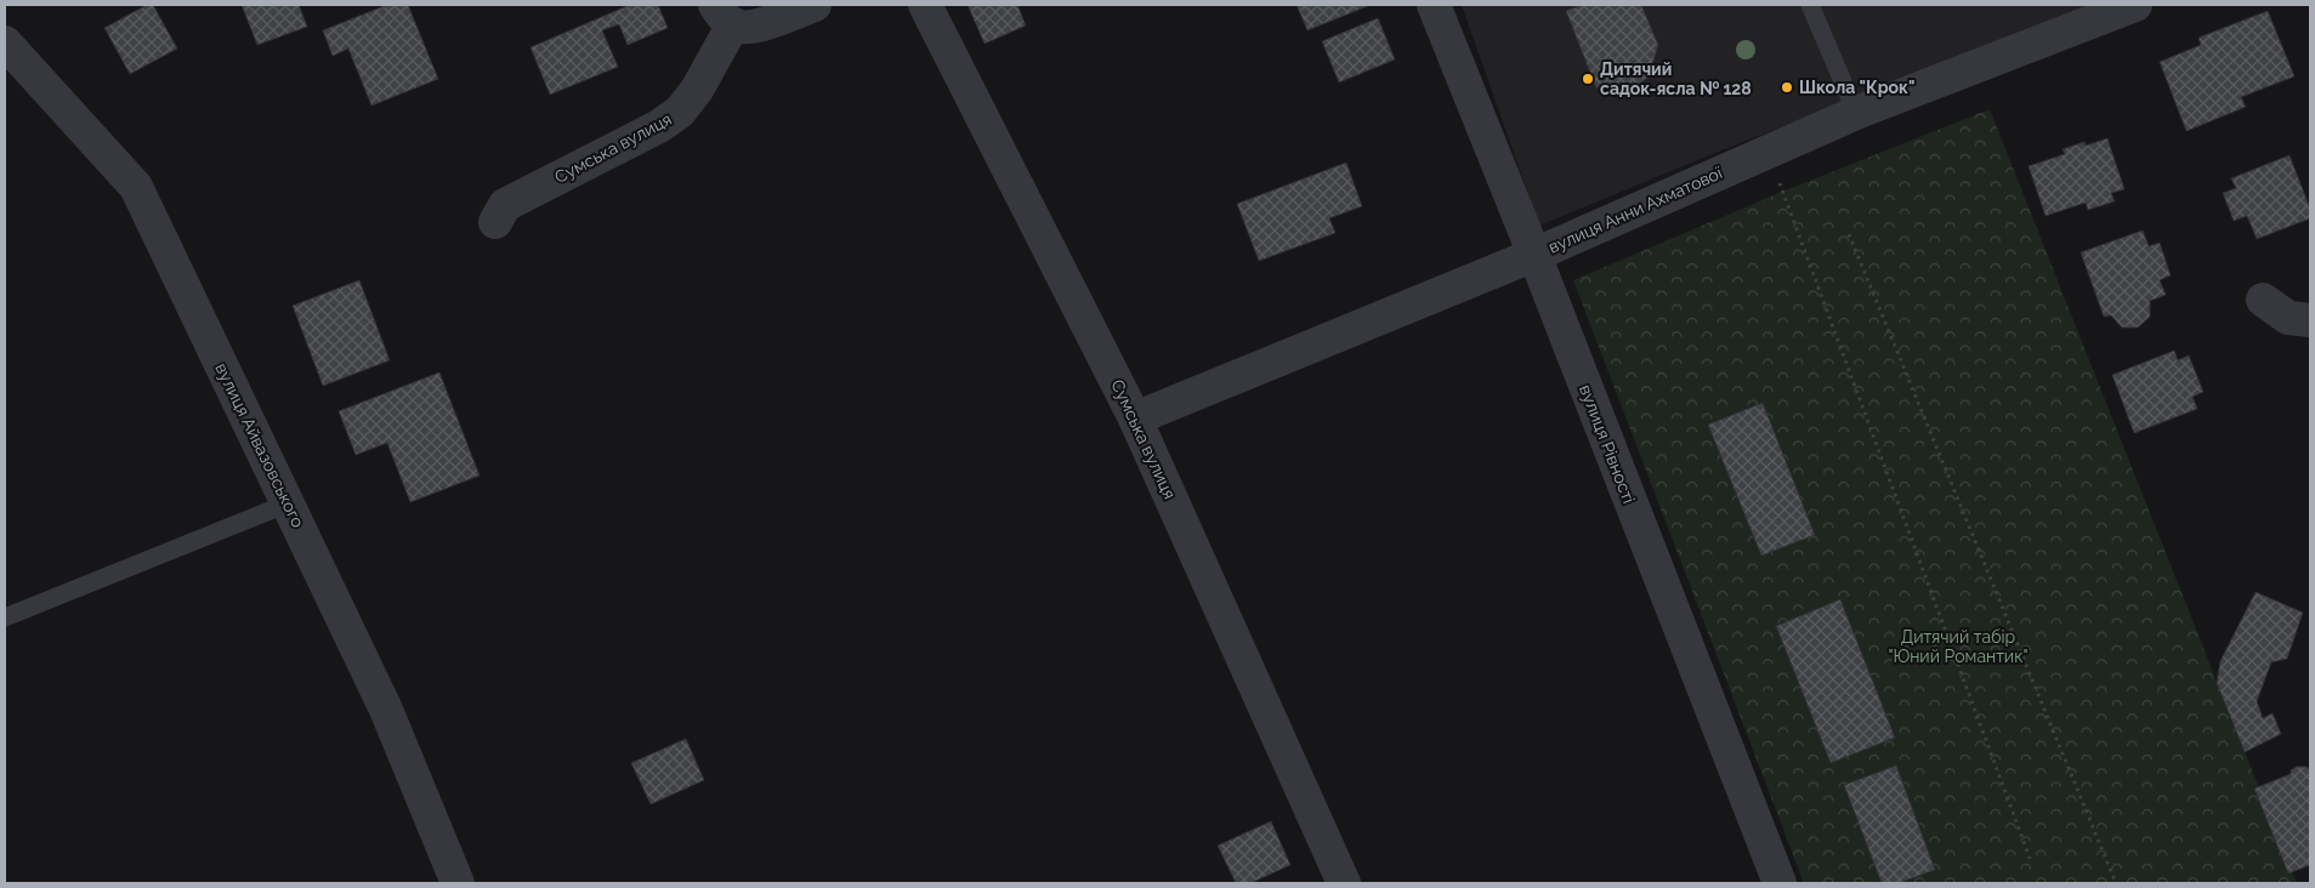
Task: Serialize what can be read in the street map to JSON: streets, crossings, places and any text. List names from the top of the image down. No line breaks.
{"streets":{"street":["Сумська вулиця","вулиця Анни Ахматової","вулиця Рівності","вулиця Айвазовського"]},"crossings":[["Сумська вулиця","вулиця Анни Ахматової"],["вулиця Анни Ахматової","вулиця Рівності"]],"parks":["Дитячий табір \"Юний Романтик\""],"places":["Дитячий садок-ясла № 128","Школа \"Крок\""]}
